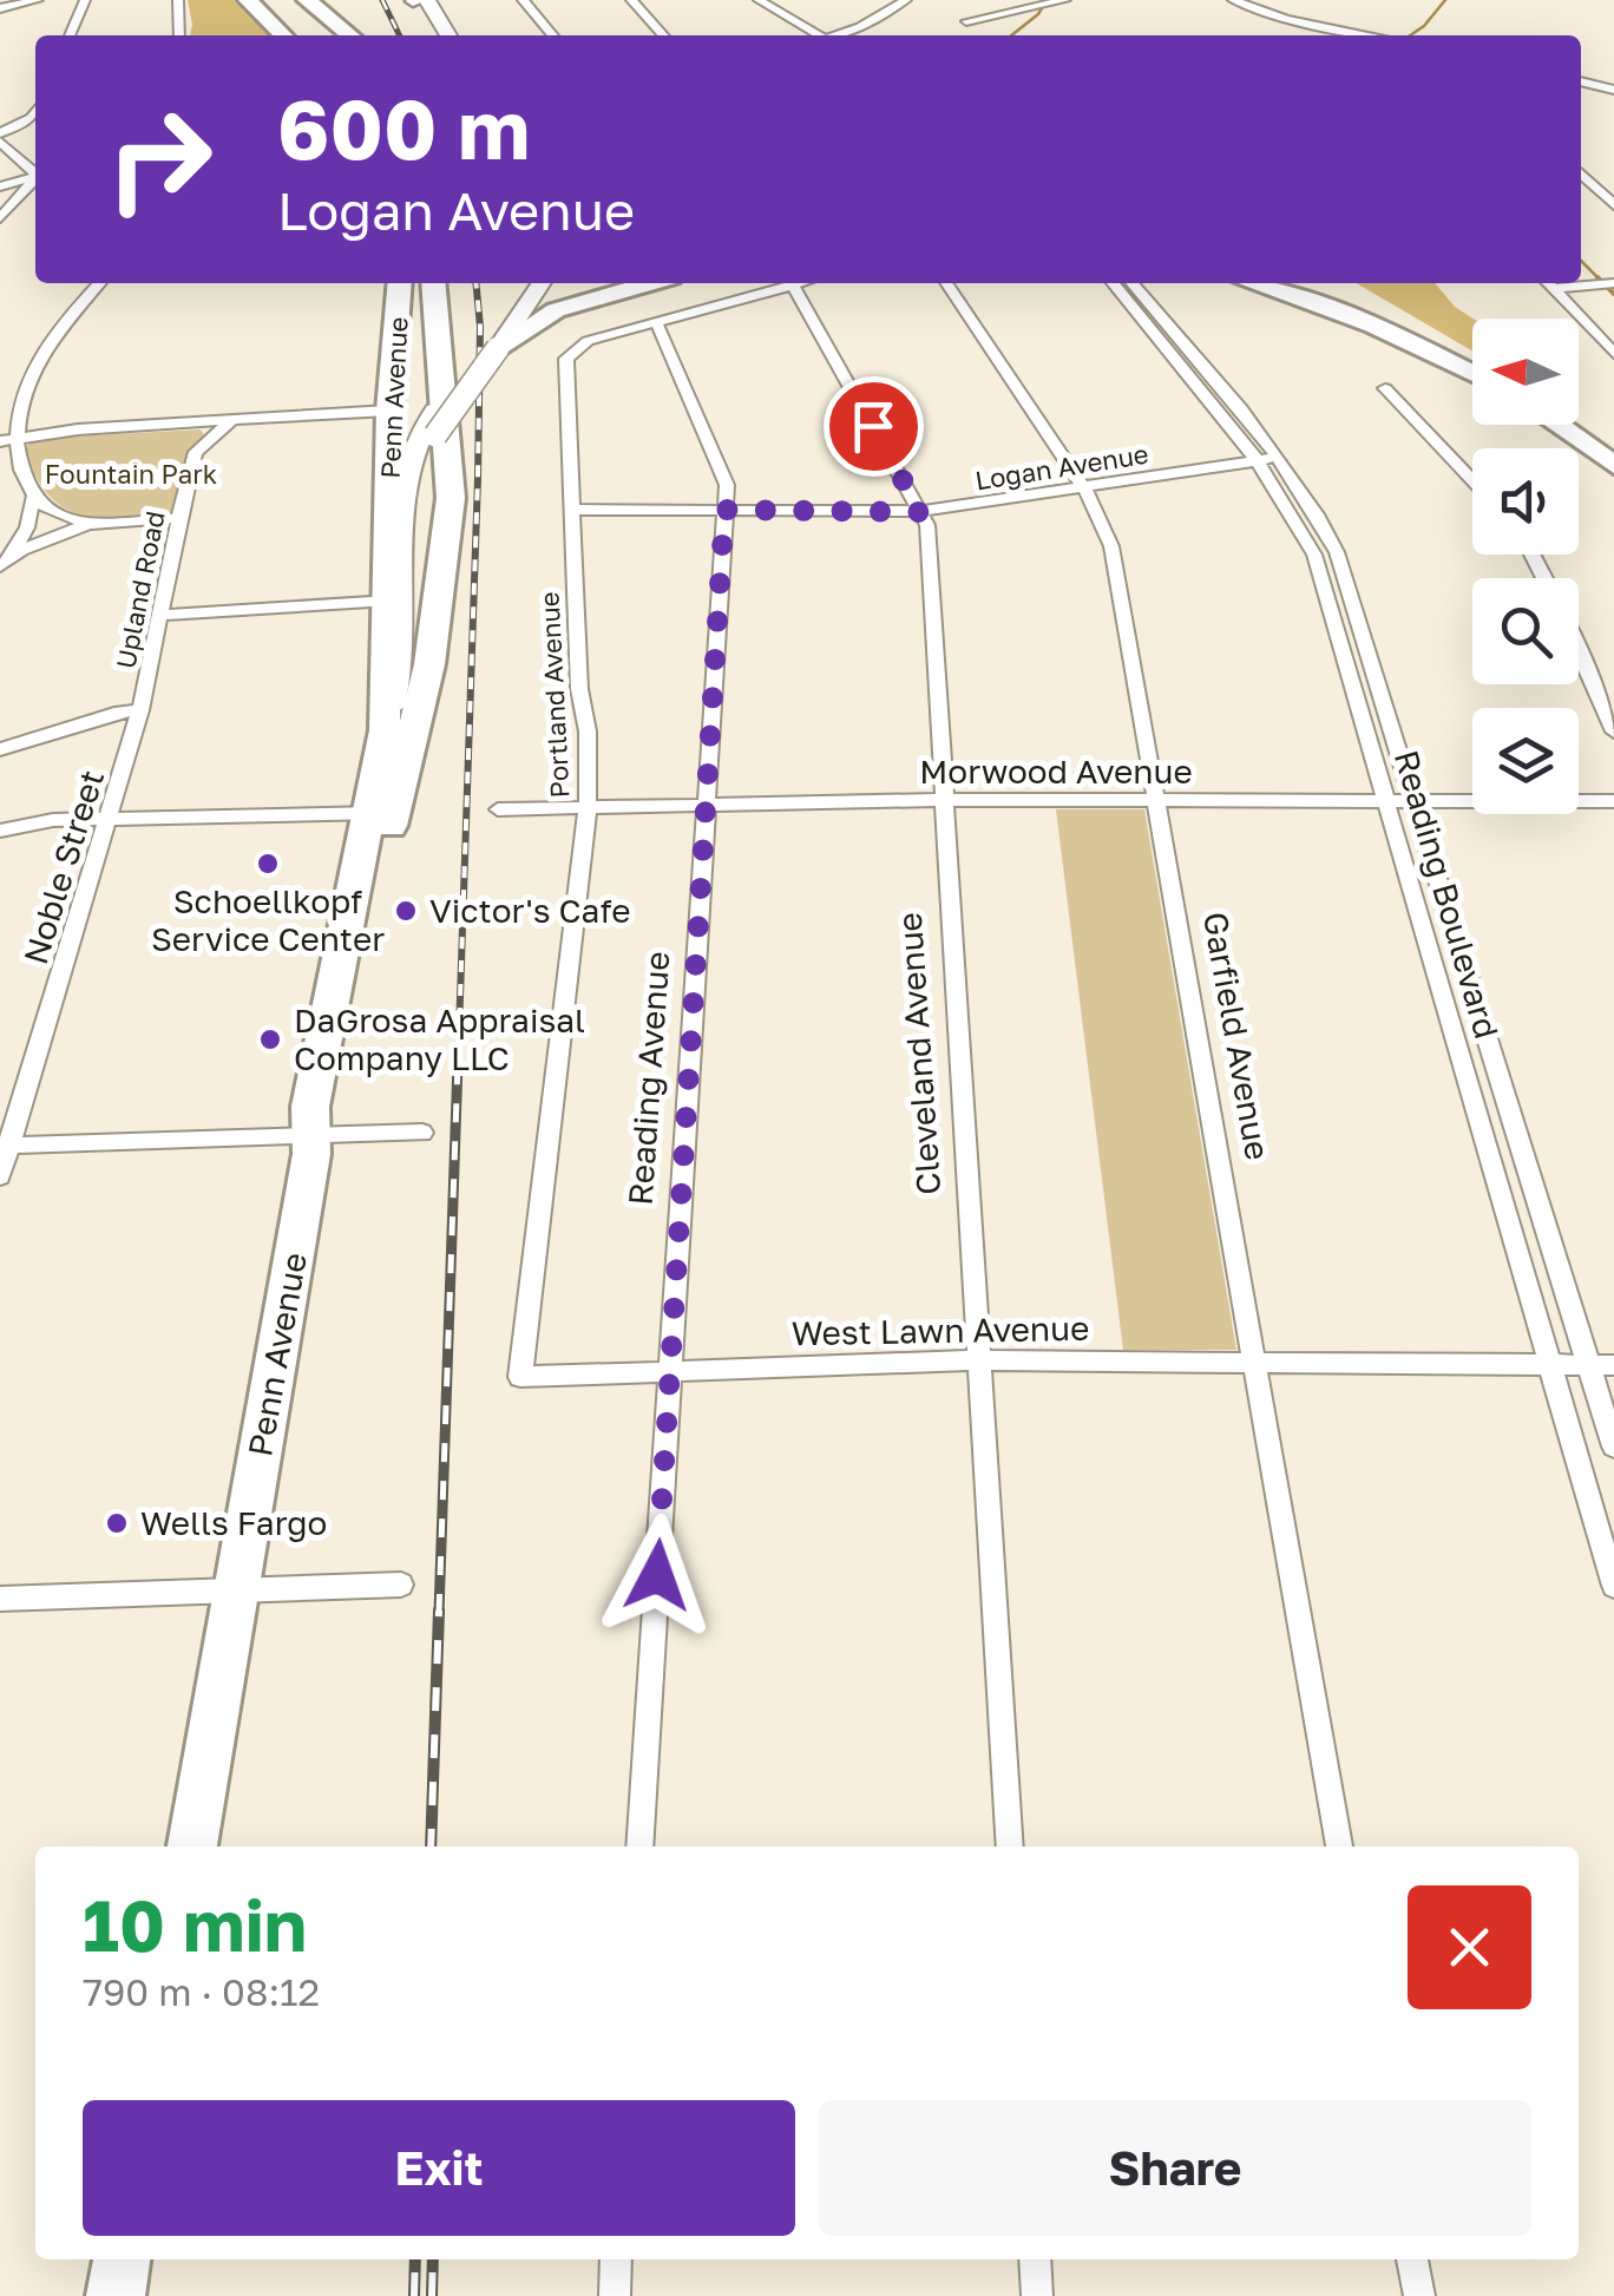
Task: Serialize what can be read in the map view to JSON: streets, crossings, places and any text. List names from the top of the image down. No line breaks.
{"streets":{"highway":["Penn Avenue"],"street":["Logan Avenue","Upland Road","Portland Avenue","Morwood Avenue","Noble Street","Reading Boulevard","Garfield Avenue","Cleveland Avenue","Reading Avenue","West Lawn Avenue"]},"crossings":[["Logan Avenue","Portland Avenue"],["Logan Avenue","Reading Boulevard"],["Logan Avenue","Garfield Avenue"],["Logan Avenue","Cleveland Avenue"],["Logan Avenue","Reading Avenue"],["Upland Road","Noble Street"],["Portland Avenue","Morwood Avenue"],["Portland Avenue","Reading Avenue"],["Portland Avenue","West Lawn Avenue"],["Morwood Avenue","Reading Boulevard"],["Morwood Avenue","Garfield Avenue"],["Morwood Avenue","Cleveland Avenue"],["Morwood Avenue","Reading Avenue"],["Reading Boulevard","West Lawn Avenue"],["Garfield Avenue","West Lawn Avenue"],["Cleveland Avenue","West Lawn Avenue"],["Reading Avenue","West Lawn Avenue"]],"parks":["Fountain Park"],"places":["Schoellkopf Service Center","Victor's Cafe","DaGrosa Appraisal Company LLC","Wells Fargo"],"north":"left","page":{"turn":["600 m","Logan Avenue"],"heading":["10 min","790 m · 08:12"],"buttons":["Exit","Share"]}}
